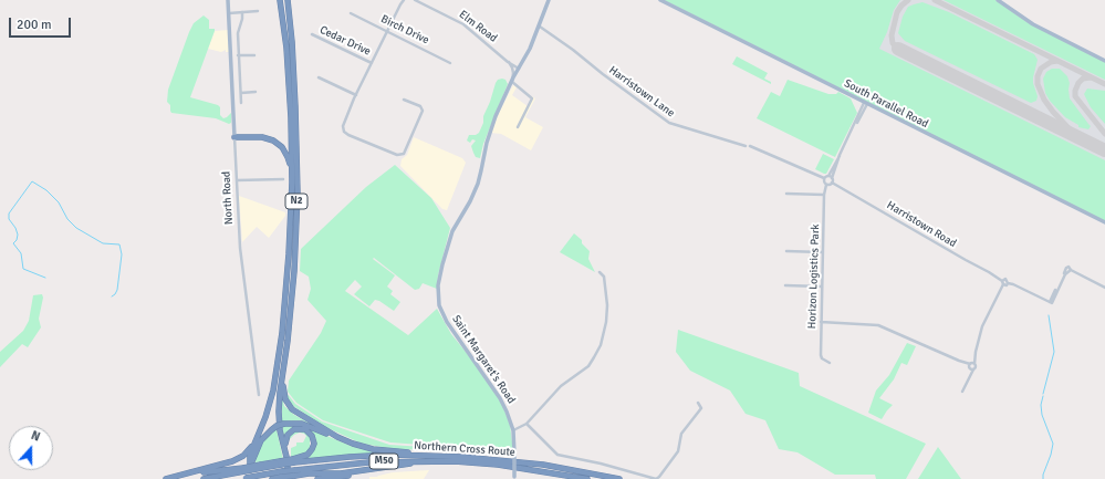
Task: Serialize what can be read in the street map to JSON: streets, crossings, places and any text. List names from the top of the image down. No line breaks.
{"streets":{"highway":["N2","Northern Cross Route","M50"],"main road":["South Parallel Road","North Road","Saint Margaret's Road"],"street":["Elm Road","Birch Drive","Cedar Drive","Harristown Lane","Harristown Road","Horizon Logistics Park"]},"crossings":[["Elm Road","Saint Margaret's Road"],["Harristown Lane","Saint Margaret's Road"],["N2","M50"],["Northern Cross Route","M50"]],"scale_bar":"200 m","north":"top"}
